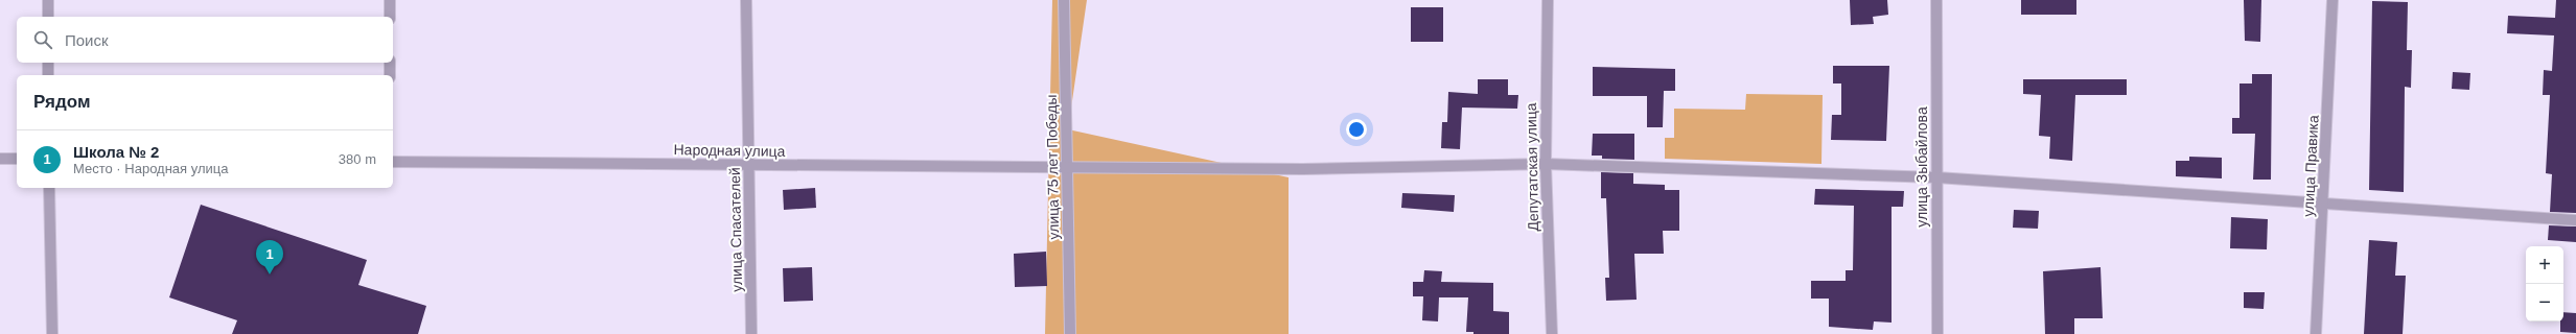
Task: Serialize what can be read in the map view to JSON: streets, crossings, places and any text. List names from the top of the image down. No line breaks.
{"streets":{"street":["Народная улица","улица Правика","улица 75 лет Победы","Депутатская улица","улица Зыбайлова","улица Спасателей"]},"crossings":[["Народная улица","улица Правика"],["Народная улица","улица 75 лет Победы"],["Народная улица","Депутатская улица"],["Народная улица","улица Зыбайлова"],["Народная улица","улица Спасателей"]],"page":{"search":"Поиск","heading":"Рядом","list":[{"mark":"1","name":"Школа № 2","note":"Место · Народная улица","value":"380 m"}],"pins":"1","map_buttons":["+","−"]}}
